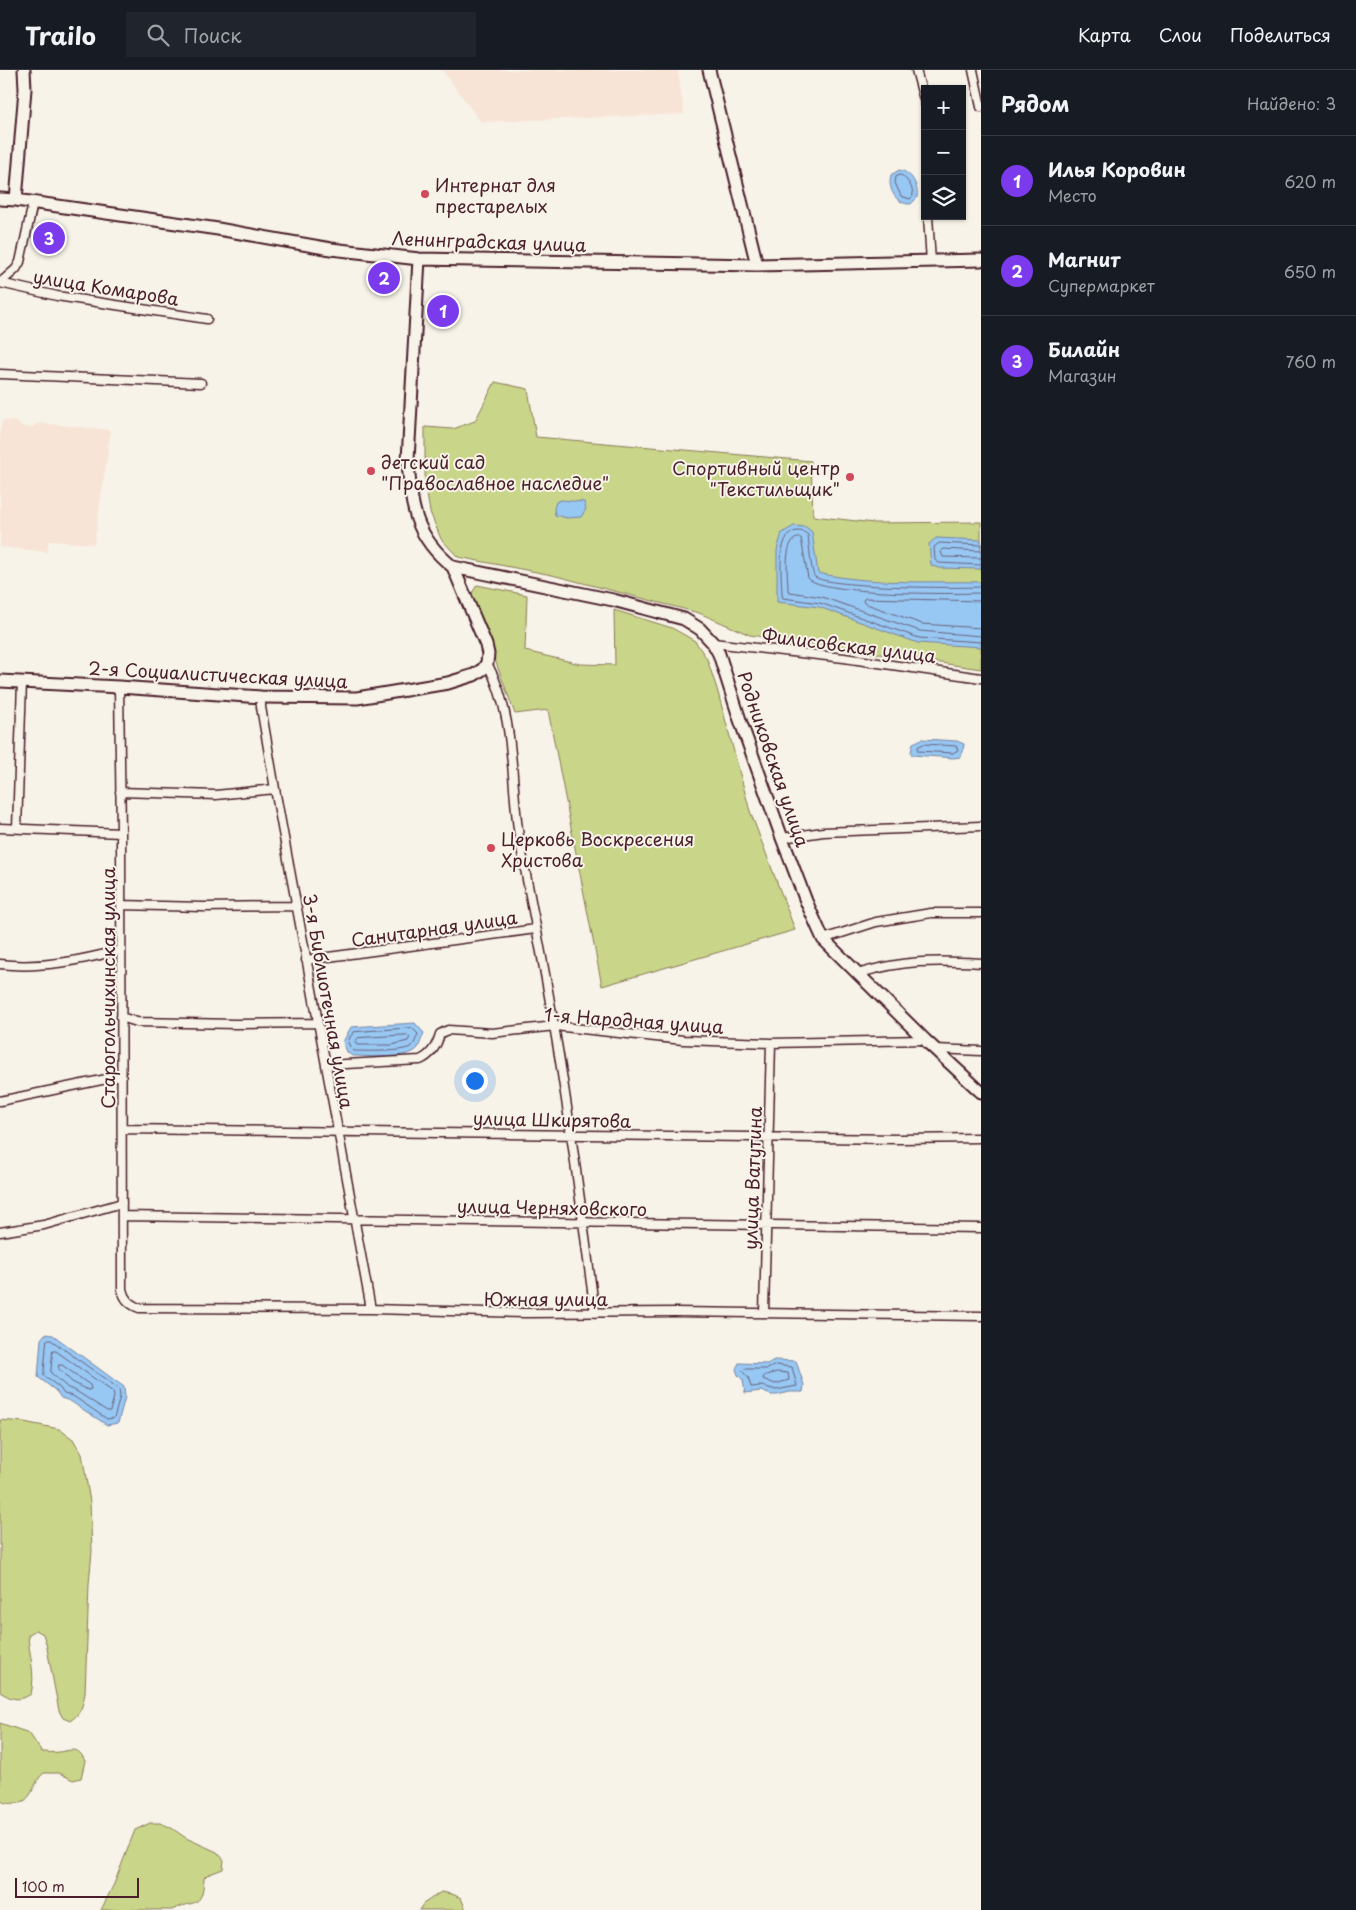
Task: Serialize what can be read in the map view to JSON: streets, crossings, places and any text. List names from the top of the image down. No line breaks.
{"streets":{"main road":["Ленинградская улица","2-я Социалистическая улица","Родниковская улица"],"street":["улица Комарова","Филисовская улица","Санитарная улица","Старогольчихинская улица","3-я Библиотечная улица","1-я Народная улица","улица Шкирятова","улица Ватутина","улица Черняховского","Южная улица"]},"crossings":[["Филисовская улица","Родниковская улица"],["2-я Социалистическая улица","Старогольчихинская улица"],["2-я Социалистическая улица","3-я Библиотечная улица"],["Родниковская улица","1-я Народная улица"],["Санитарная улица","3-я Библиотечная улица"],["Старогольчихинская улица","улица Шкирятова"],["Старогольчихинская улица","улица Черняховского"],["Старогольчихинская улица","Южная улица"],["3-я Библиотечная улица","1-я Народная улица"],["3-я Библиотечная улица","улица Шкирятова"],["3-я Библиотечная улица","улица Черняховского"],["3-я Библиотечная улица","Южная улица"],["1-я Народная улица","улица Ватутина"],["улица Шкирятова","улица Ватутина"],["улица Ватутина","улица Черняховского"],["улица Ватутина","Южная улица"]],"places":["Интернат для престарелых","детский сад \"Православное наследие\"","Спортивный центр \"Текстильщик\"","Церковь Воскресения Христова"],"scale_bar":"100 m","page":{"header":"Trailo","search":"Поиск","nav":["Карта","Слои","Поделиться"],"heading":["Рядом","Найдено: 3"],"map_buttons":["+","−"],"list":[{"mark":"1","name":"Илья Коровин","note":"Место","value":"620 m"},{"mark":"2","name":"Магнит","note":"Супермаркет","value":"650 m"},{"mark":"3","name":"Билайн","note":"Магазин","value":"760 m"}],"pins":["3","2","1"],"scale":"100 m"}}
